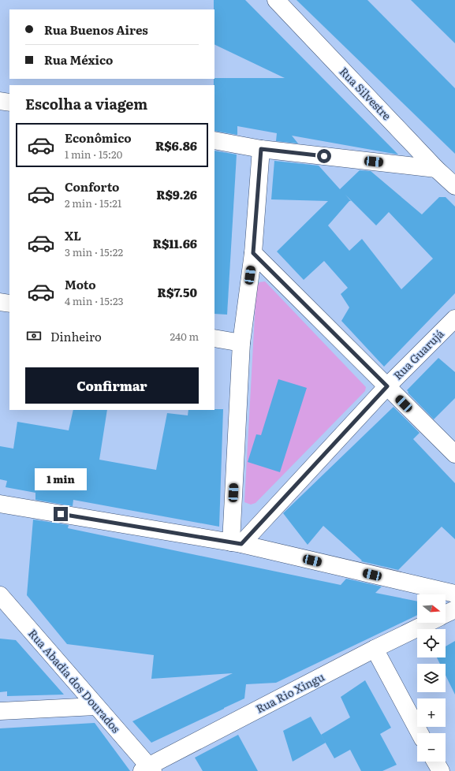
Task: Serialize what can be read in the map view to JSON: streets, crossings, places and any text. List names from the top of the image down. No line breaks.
{"streets":{"street":["Rua Silvestre","Rua Guarujá","Rua Abadia dos Dourados","Rua Rio Xingu"]},"crossings":[["Rua Abadia dos Dourados","Rua Rio Xingu"]],"north":"right","page":{"banner":["Rua Buenos Aires","Rua México"],"heading":"Escolha a viagem","list":[{"name":"Econômico","note":"1 min · 15:20","value":"R$6.86"},{"name":"Conforto","note":"2 min · 15:21","value":"R$9.26"},{"name":"XL","note":"3 min · 15:22","value":"R$11.66"},{"name":"Moto","note":"4 min · 15:23","value":"R$7.50"}],"pay":["Dinheiro","240 m"],"buttons":"Confirmar","bubble":"1 min","map_buttons":["+","−"]}}
